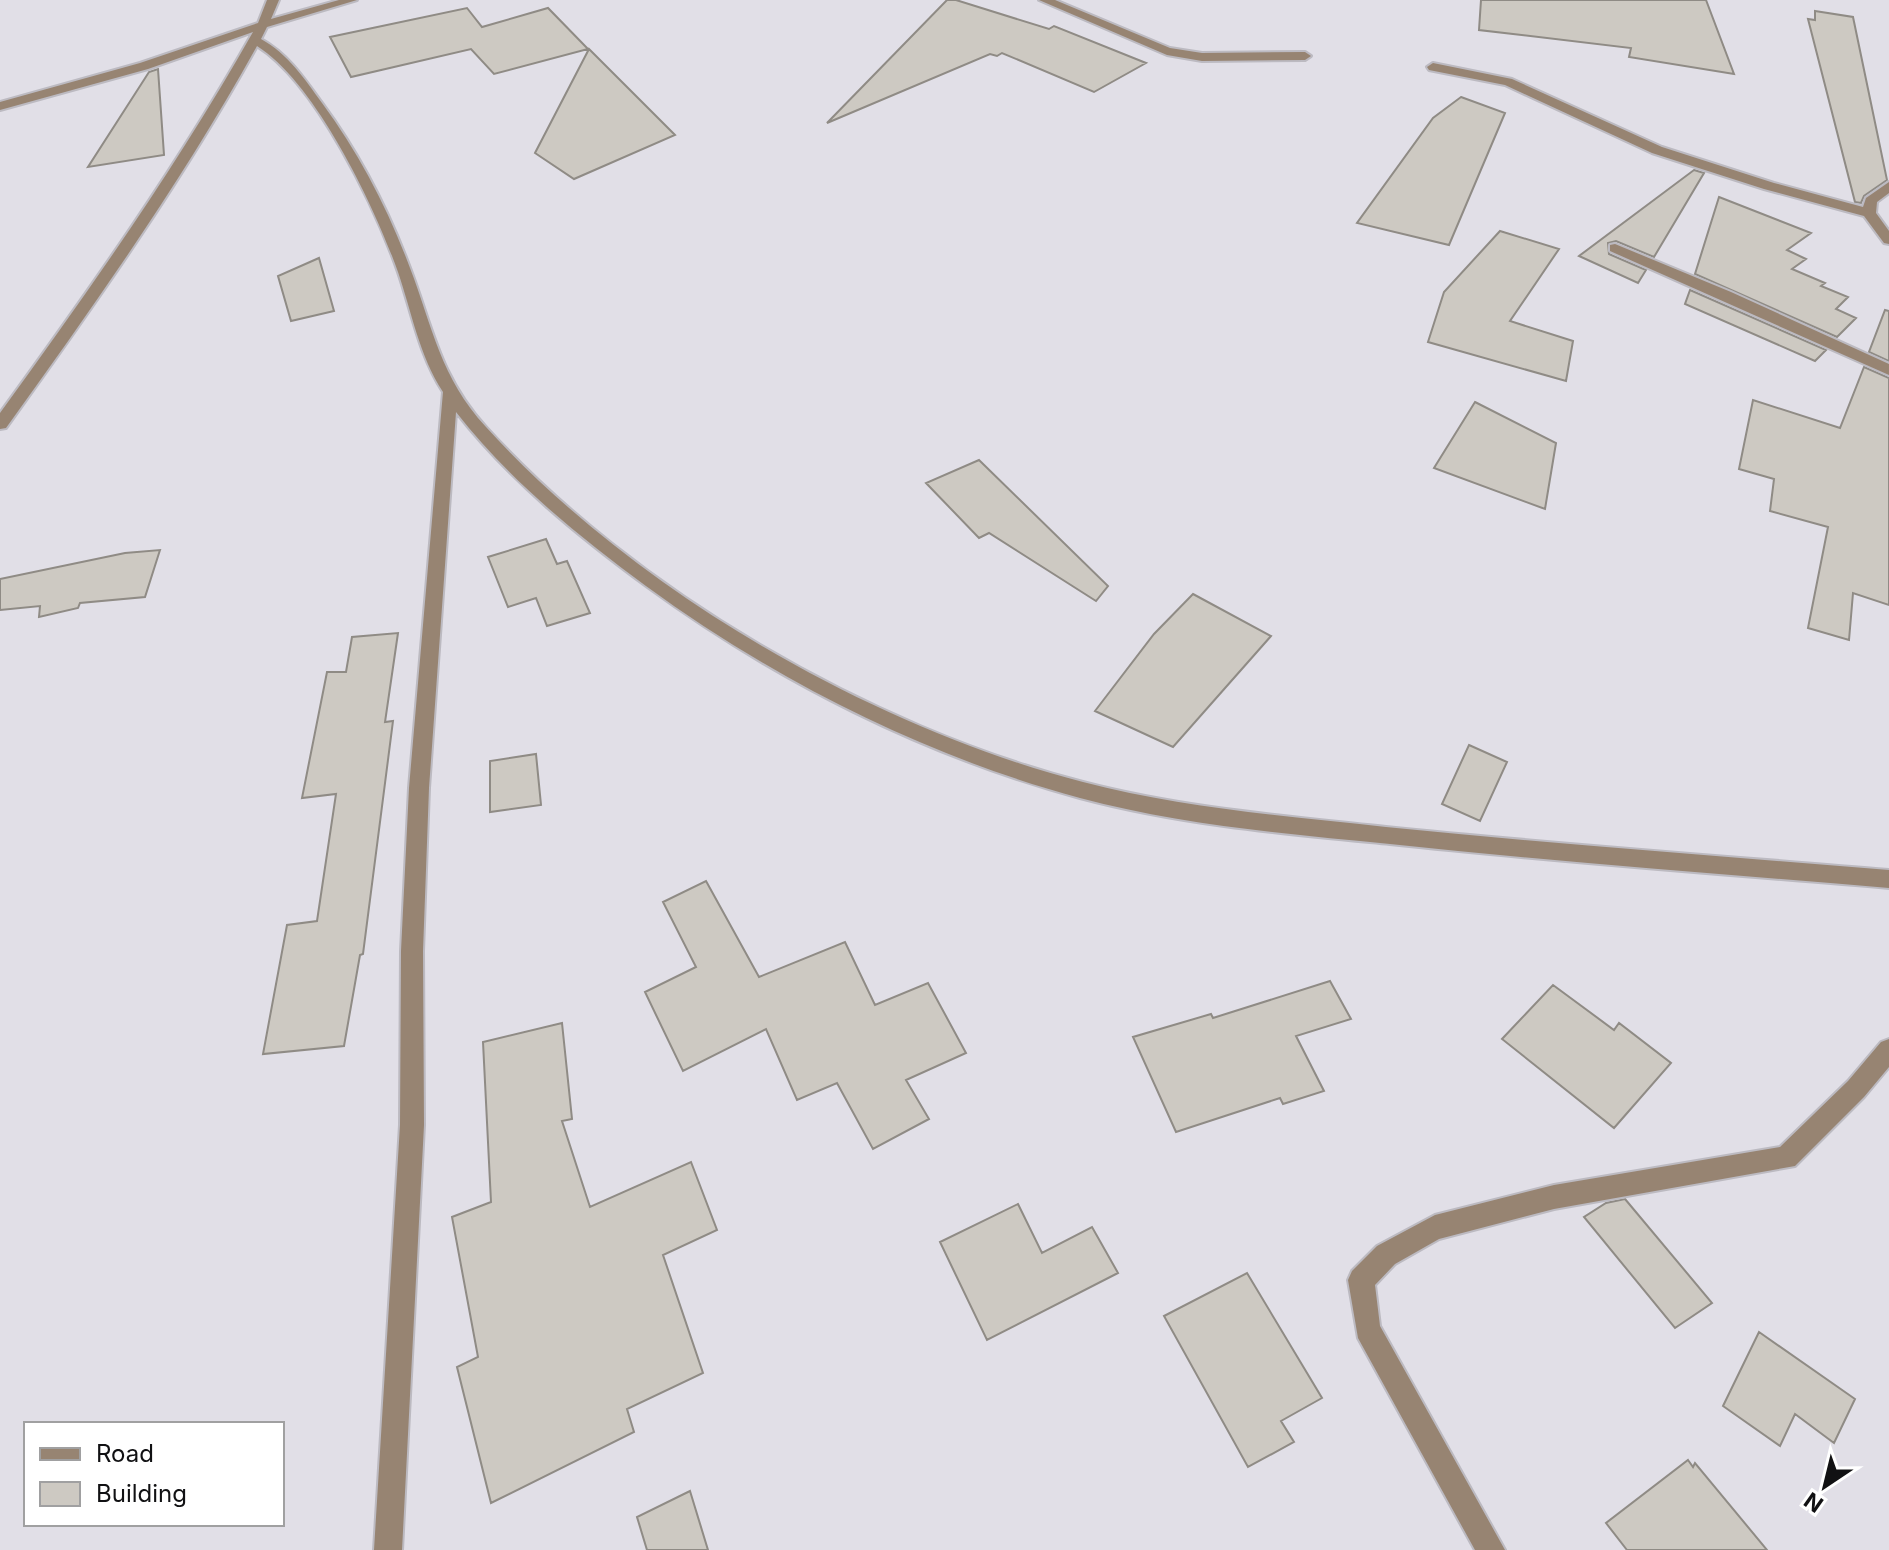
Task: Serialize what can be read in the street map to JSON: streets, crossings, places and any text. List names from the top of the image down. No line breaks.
{"legend":["Road","Building"],"north":"bottom left"}
